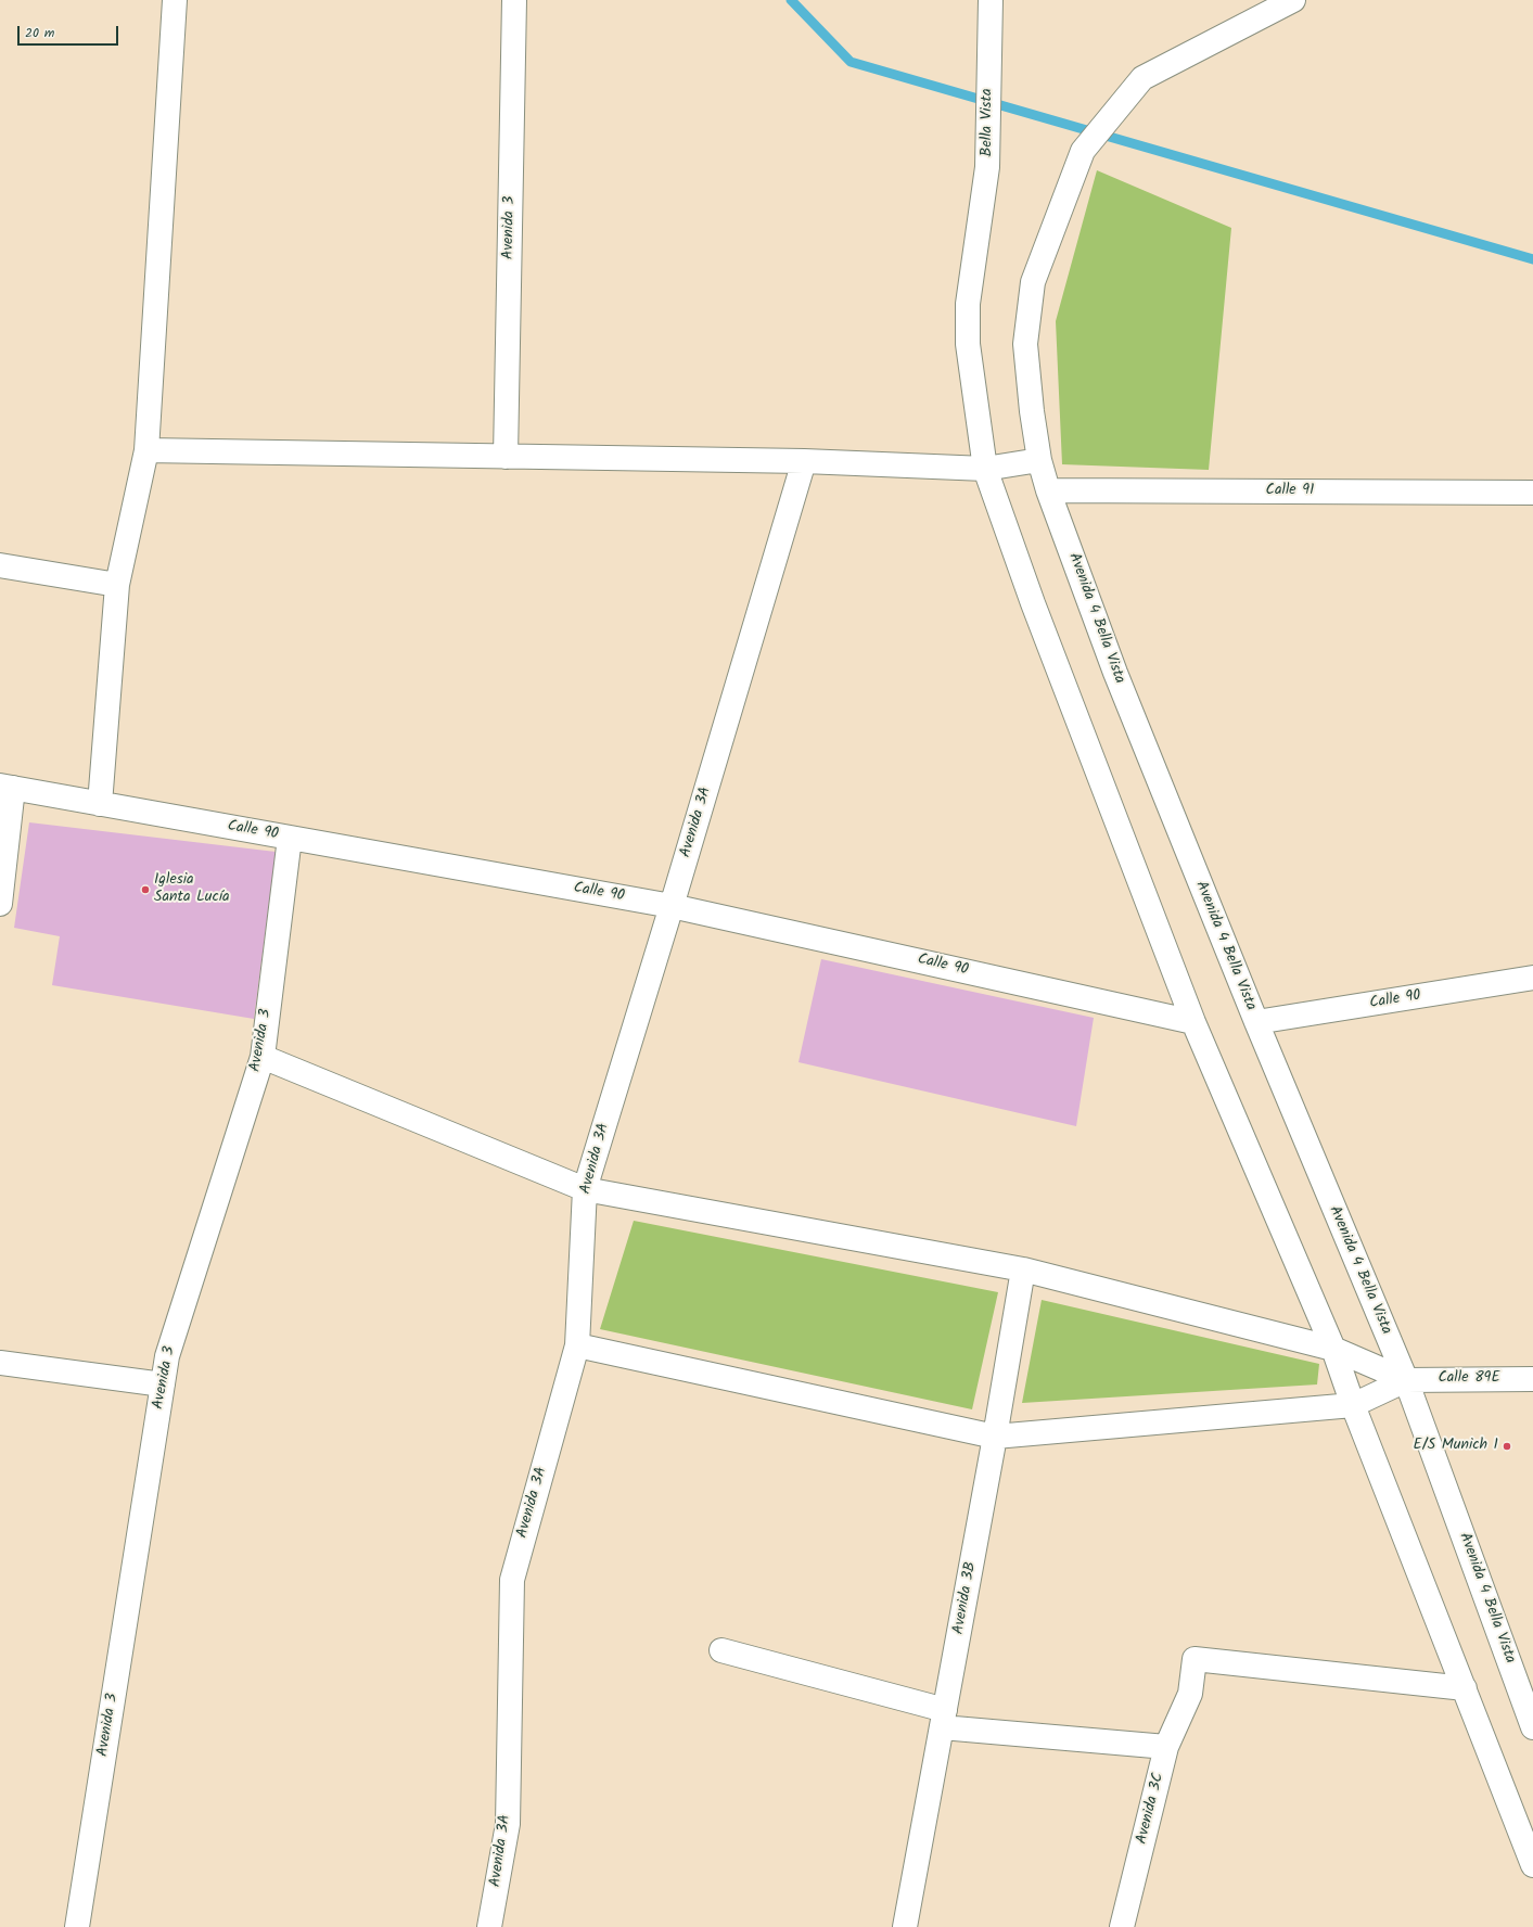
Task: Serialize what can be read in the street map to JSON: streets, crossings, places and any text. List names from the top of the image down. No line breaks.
{"streets":{"street":["Bella Vista","Avenida 3","Calle 91","Avenida 4 Bella Vista","Avenida 3A","Calle 90","Calle 89E","Avenida 3B","Avenida 3C"]},"crossings":[["Avenida 3","Calle 90"],["Calle 91","Avenida 4 Bella Vista"],["Avenida 4 Bella Vista","Calle 90"],["Avenida 4 Bella Vista","Calle 89E"],["Avenida 3A","Calle 90"]],"places":["Iglesia Santa Lucía","E/S Munich 1"],"scale_bar":"20 m"}
